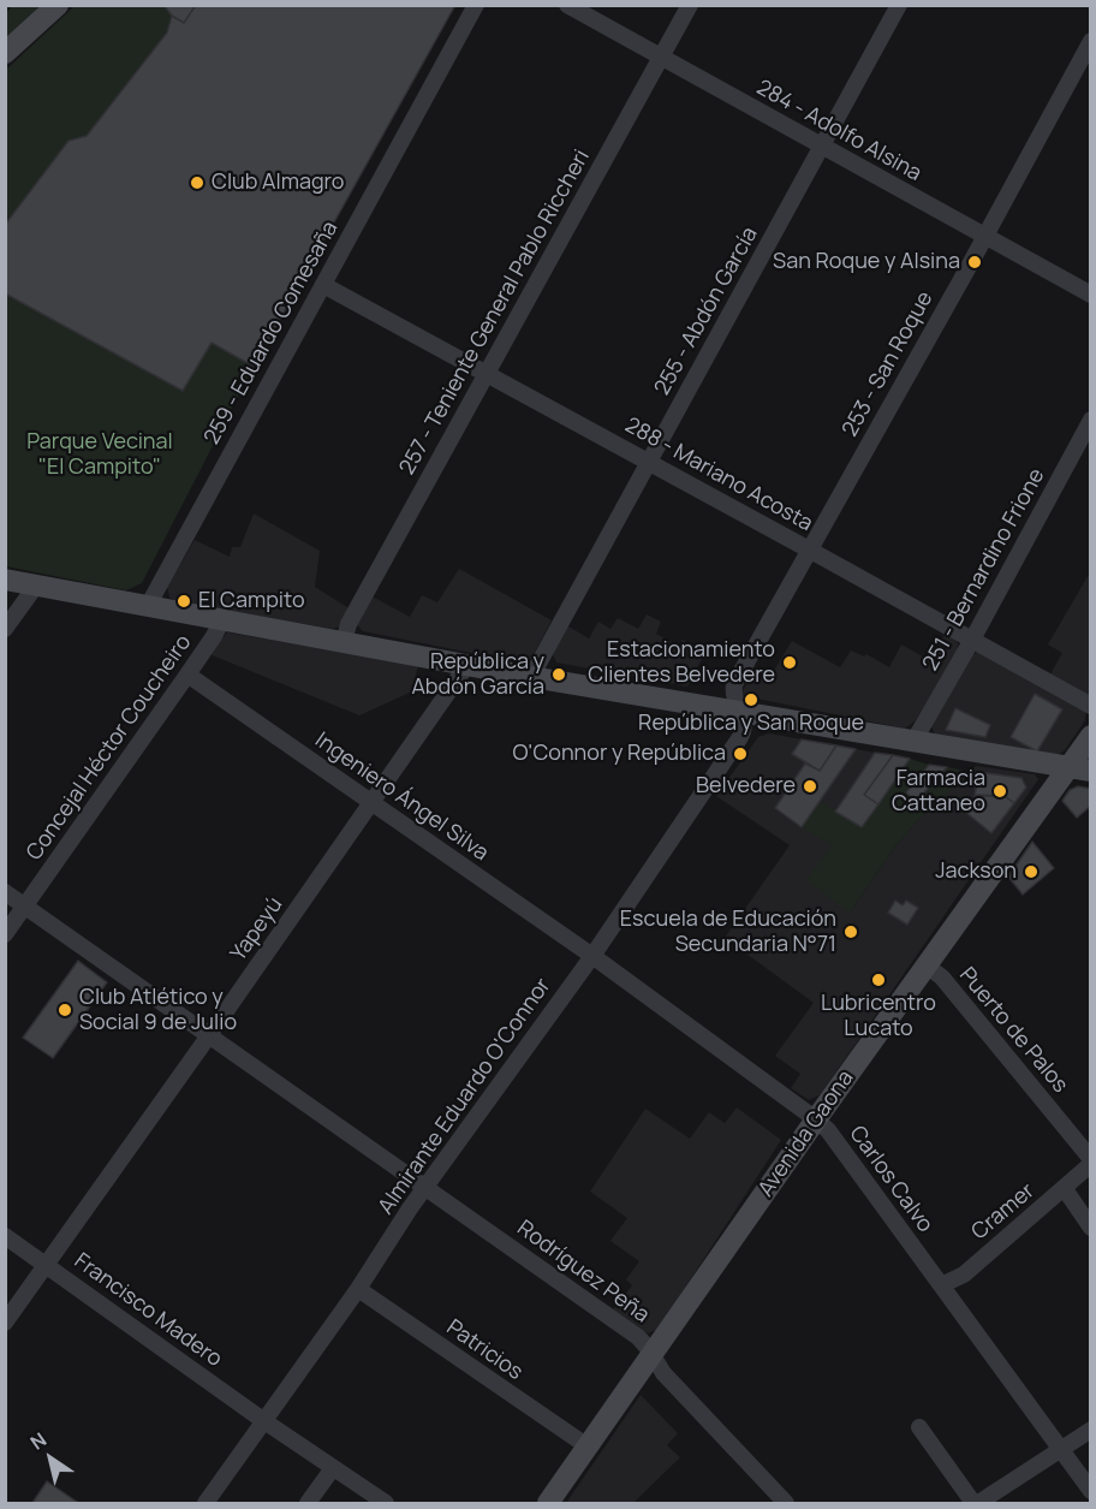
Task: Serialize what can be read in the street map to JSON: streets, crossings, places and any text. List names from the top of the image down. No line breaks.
{"streets":{"main road":["Avenida Gaona"],"street":["284 - Adolfo Alsina","255 - Abdón García","257 - Teniente General Pablo Riccheri","259 - Eduardo Comesaña","253 - San Roque","288 - Mariano Acosta","251 - Bernardino Frione","Concejal Héctor Coucheiro","Ingeniero Ángel Silva","Yapeyú","Puerto de Palos","Almirante Eduardo O'Connor","Carlos Calvo","Cramer","Rodríguez Peña","Francisco Madero","Patricios"]},"crossings":[["284 - Adolfo Alsina","255 - Abdón García"],["284 - Adolfo Alsina","257 - Teniente General Pablo Riccheri"],["284 - Adolfo Alsina","253 - San Roque"],["255 - Abdón García","288 - Mariano Acosta"],["257 - Teniente General Pablo Riccheri","288 - Mariano Acosta"],["259 - Eduardo Comesaña","288 - Mariano Acosta"],["253 - San Roque","288 - Mariano Acosta"],["253 - San Roque","Almirante Eduardo O'Connor"],["288 - Mariano Acosta","251 - Bernardino Frione"],["Concejal Héctor Coucheiro","Ingeniero Ángel Silva"],["Concejal Héctor Coucheiro","Rodríguez Peña"],["Ingeniero Ángel Silva","Yapeyú"],["Ingeniero Ángel Silva","Almirante Eduardo O'Connor"],["Ingeniero Ángel Silva","Carlos Calvo"],["Yapeyú","Rodríguez Peña"],["Yapeyú","Francisco Madero"],["Puerto de Palos","Avenida Gaona"],["Almirante Eduardo O'Connor","Carlos Calvo"],["Almirante Eduardo O'Connor","Rodríguez Peña"],["Almirante Eduardo O'Connor","Francisco Madero"],["Almirante Eduardo O'Connor","Patricios"],["Avenida Gaona","Carlos Calvo"],["Avenida Gaona","Rodríguez Peña"],["Avenida Gaona","Patricios"],["Carlos Calvo","Cramer"]],"parks":["Parque Vecinal \"El Campito\""],"places":["Club Almagro","San Roque y Alsina","El Campito","Estacionamiento Clientes Belvedere","República y Abdón García","República y San Roque","O'Connor y República","Belvedere","Farmacia Cattaneo","Jackson","Escuela de Educación Secundaria N°71","Lubricentro Lucato","Club Atlético y Social 9 de Julio"],"north":"top left"}
